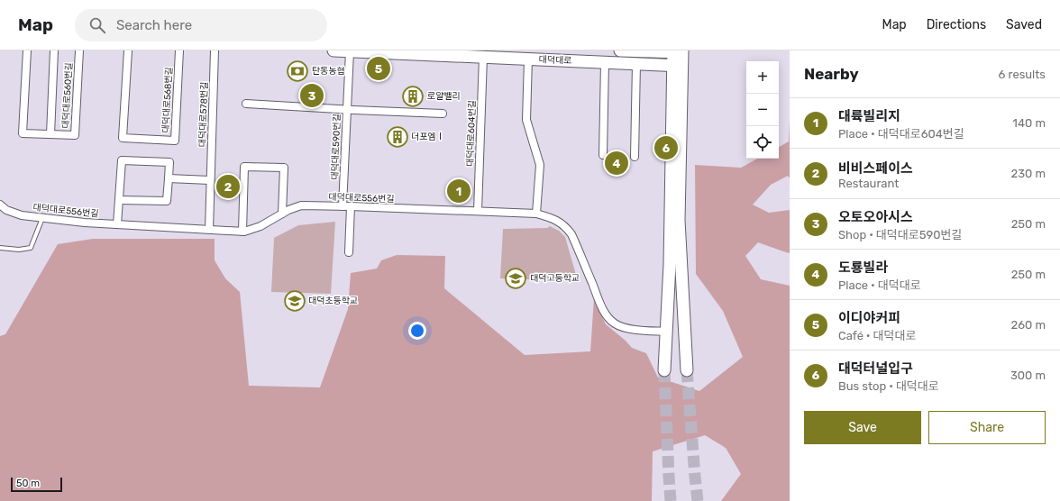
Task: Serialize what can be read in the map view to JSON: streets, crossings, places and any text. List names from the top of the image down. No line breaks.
{"streets":{"main road":["대덕대로"],"street":["대덕대로560번길","대덕대로568번길","대덕대로578번길","대덕대로604번길","대덕대로590번길","대덕대로556번길"]},"crossings":[["대덕대로","대덕대로604번길"],["대덕대로","대덕대로590번길"],["대덕대로578번길","대덕대로556번길"],["대덕대로604번길","대덕대로556번길"],["대덕대로590번길","대덕대로556번길"]],"places":{"bank":["탄동농협"],"building":["로얄밸리","더포엠Ⅰ"],"school or university":["대덕고등학교","대덕초등학교"]},"scale_bar":"50 m","page":{"header":"Map","search":"Search here","nav":["Map","Directions","Saved"],"heading":["Nearby","6 results"],"pins":["5","3","6","4","2","1"],"map_buttons":["+","−"],"list":[{"mark":"1","name":"대륙빌리지","note":"Place · 대덕대로604번길","value":"140 m"},{"mark":"2","name":"비비스페이스","note":"Restaurant","value":"230 m"},{"mark":"3","name":"오토오아시스","note":"Shop · 대덕대로590번길","value":"250 m"},{"mark":"4","name":"도룡빌라","note":"Place · 대덕대로","value":"250 m"},{"mark":"5","name":"이디야커피","note":"Café · 대덕대로","value":"260 m"},{"mark":"6","name":"대덕터널입구","note":"Bus stop · 대덕대로","value":"300 m"}],"buttons":["Save","Share"],"scale":"50 m"}}
